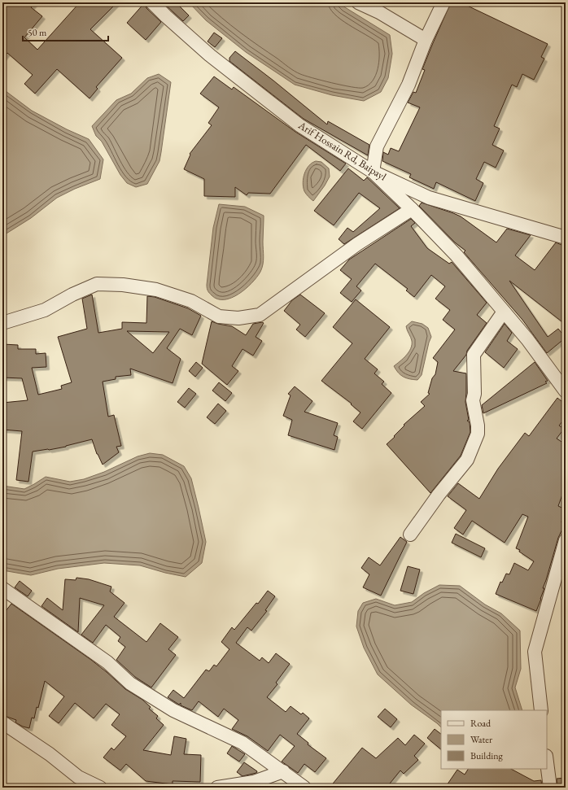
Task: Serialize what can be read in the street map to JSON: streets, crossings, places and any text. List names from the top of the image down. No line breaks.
{"streets":{"street":["Arif Hossain Rd, Baipayl"]},"legend":["Road","Water","Building"],"scale_bar":"50 m"}
